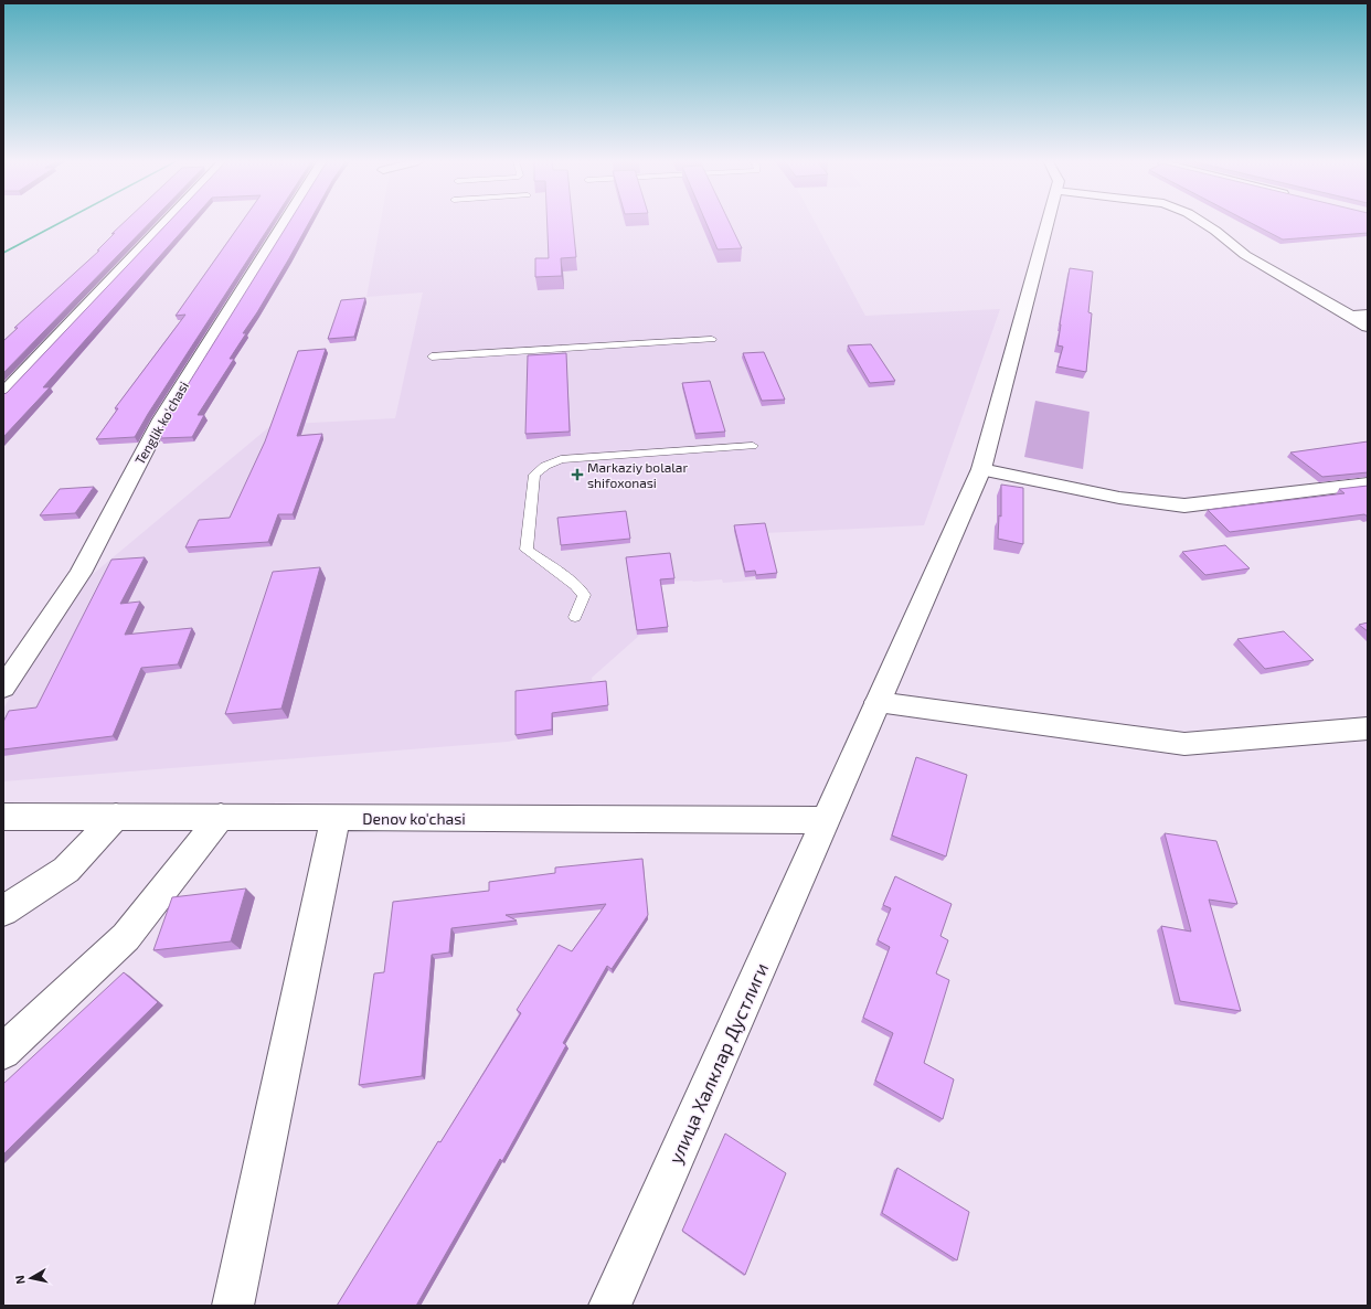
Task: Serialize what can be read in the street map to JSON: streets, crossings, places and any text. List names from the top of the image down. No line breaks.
{"streets":{"street":["Tenglik ko'chasi","Denov ko'chasi","улица Халклар Дустлиги"]},"crossings":[["Denov ko'chasi","улица Халклар Дустлиги"]],"places":{"health":["Markaziy bolalar shifoxonasi"]},"north":"left"}
